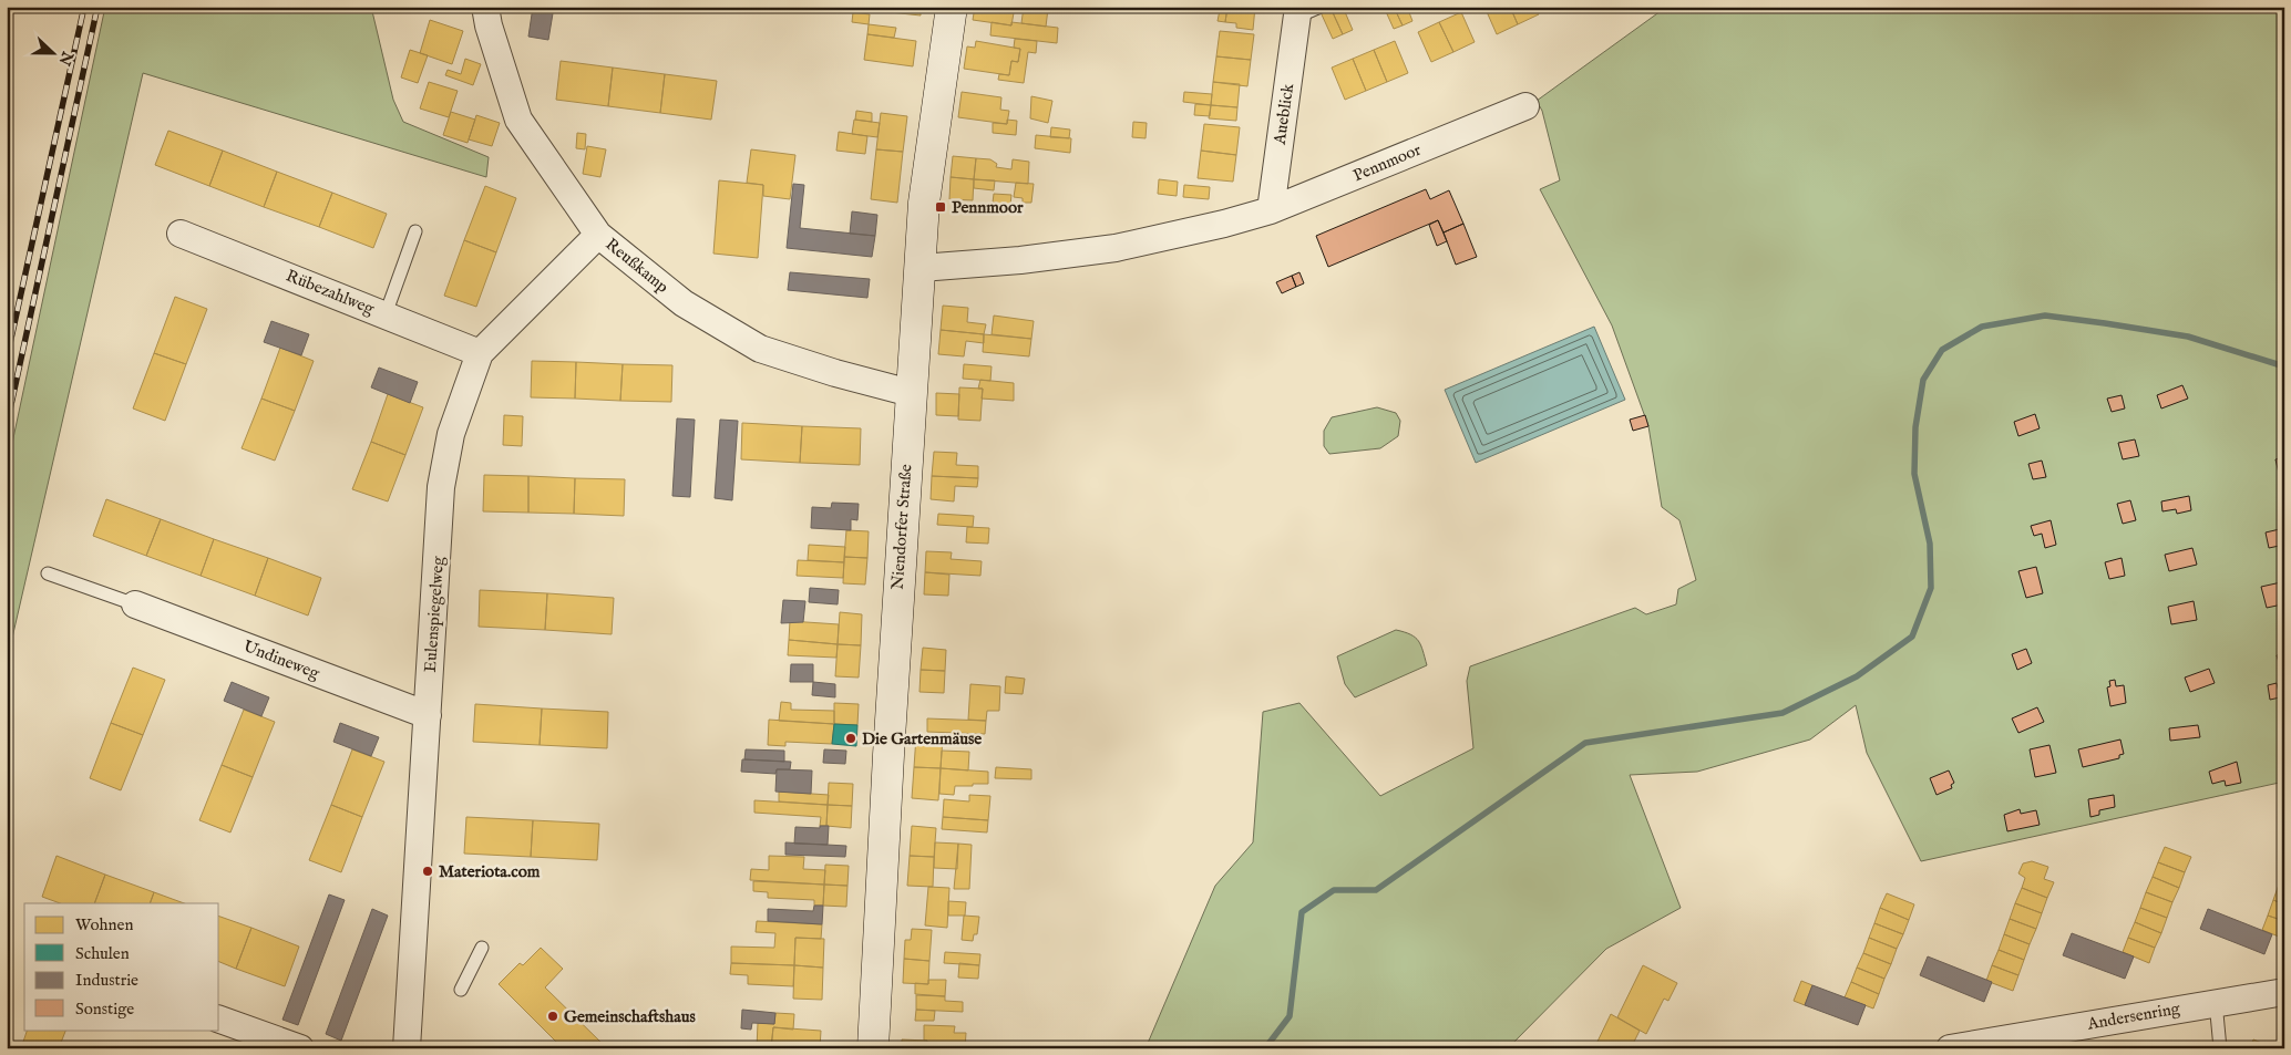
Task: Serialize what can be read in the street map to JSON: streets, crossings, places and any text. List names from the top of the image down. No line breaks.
{"streets":{"main road":["Niendorfer Straße"],"street":["Aueblick","Pennmoor","Reußkamp","Rübezahlweg","Eulenspiegelweg","Undineweg","Andersenring"]},"crossings":[["Aueblick","Pennmoor"],["Pennmoor","Niendorfer Straße"],["Reußkamp","Niendorfer Straße"],["Reußkamp","Eulenspiegelweg"],["Rübezahlweg","Eulenspiegelweg"],["Eulenspiegelweg","Undineweg"]],"places":{"transit":["Pennmoor"],"other":["Die Gartenmäuse","Materiota.com","Gemeinschaftshaus"]},"legend":["Wohnen","Schulen","Industrie","Sonstige"],"north":"right"}
